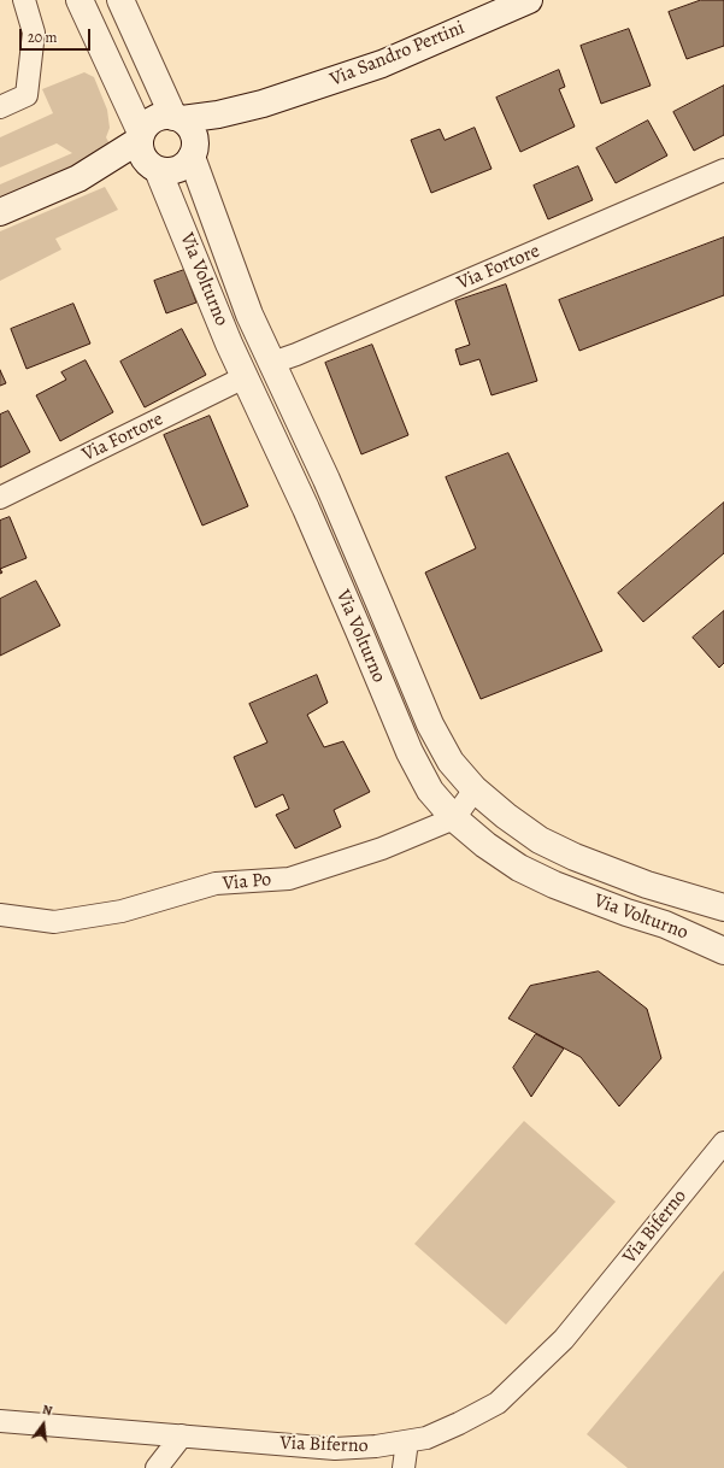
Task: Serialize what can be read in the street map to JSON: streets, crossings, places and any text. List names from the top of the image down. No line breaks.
{"streets":{"street":["Via Sandro Pertini","Via Fortore","Via Volturno","Via Po","Via Biferno"]},"crossings":[["Via Sandro Pertini","Via Volturno"],["Via Fortore","Via Volturno"],["Via Volturno","Via Po"]],"scale_bar":"20 m","north":"top"}
